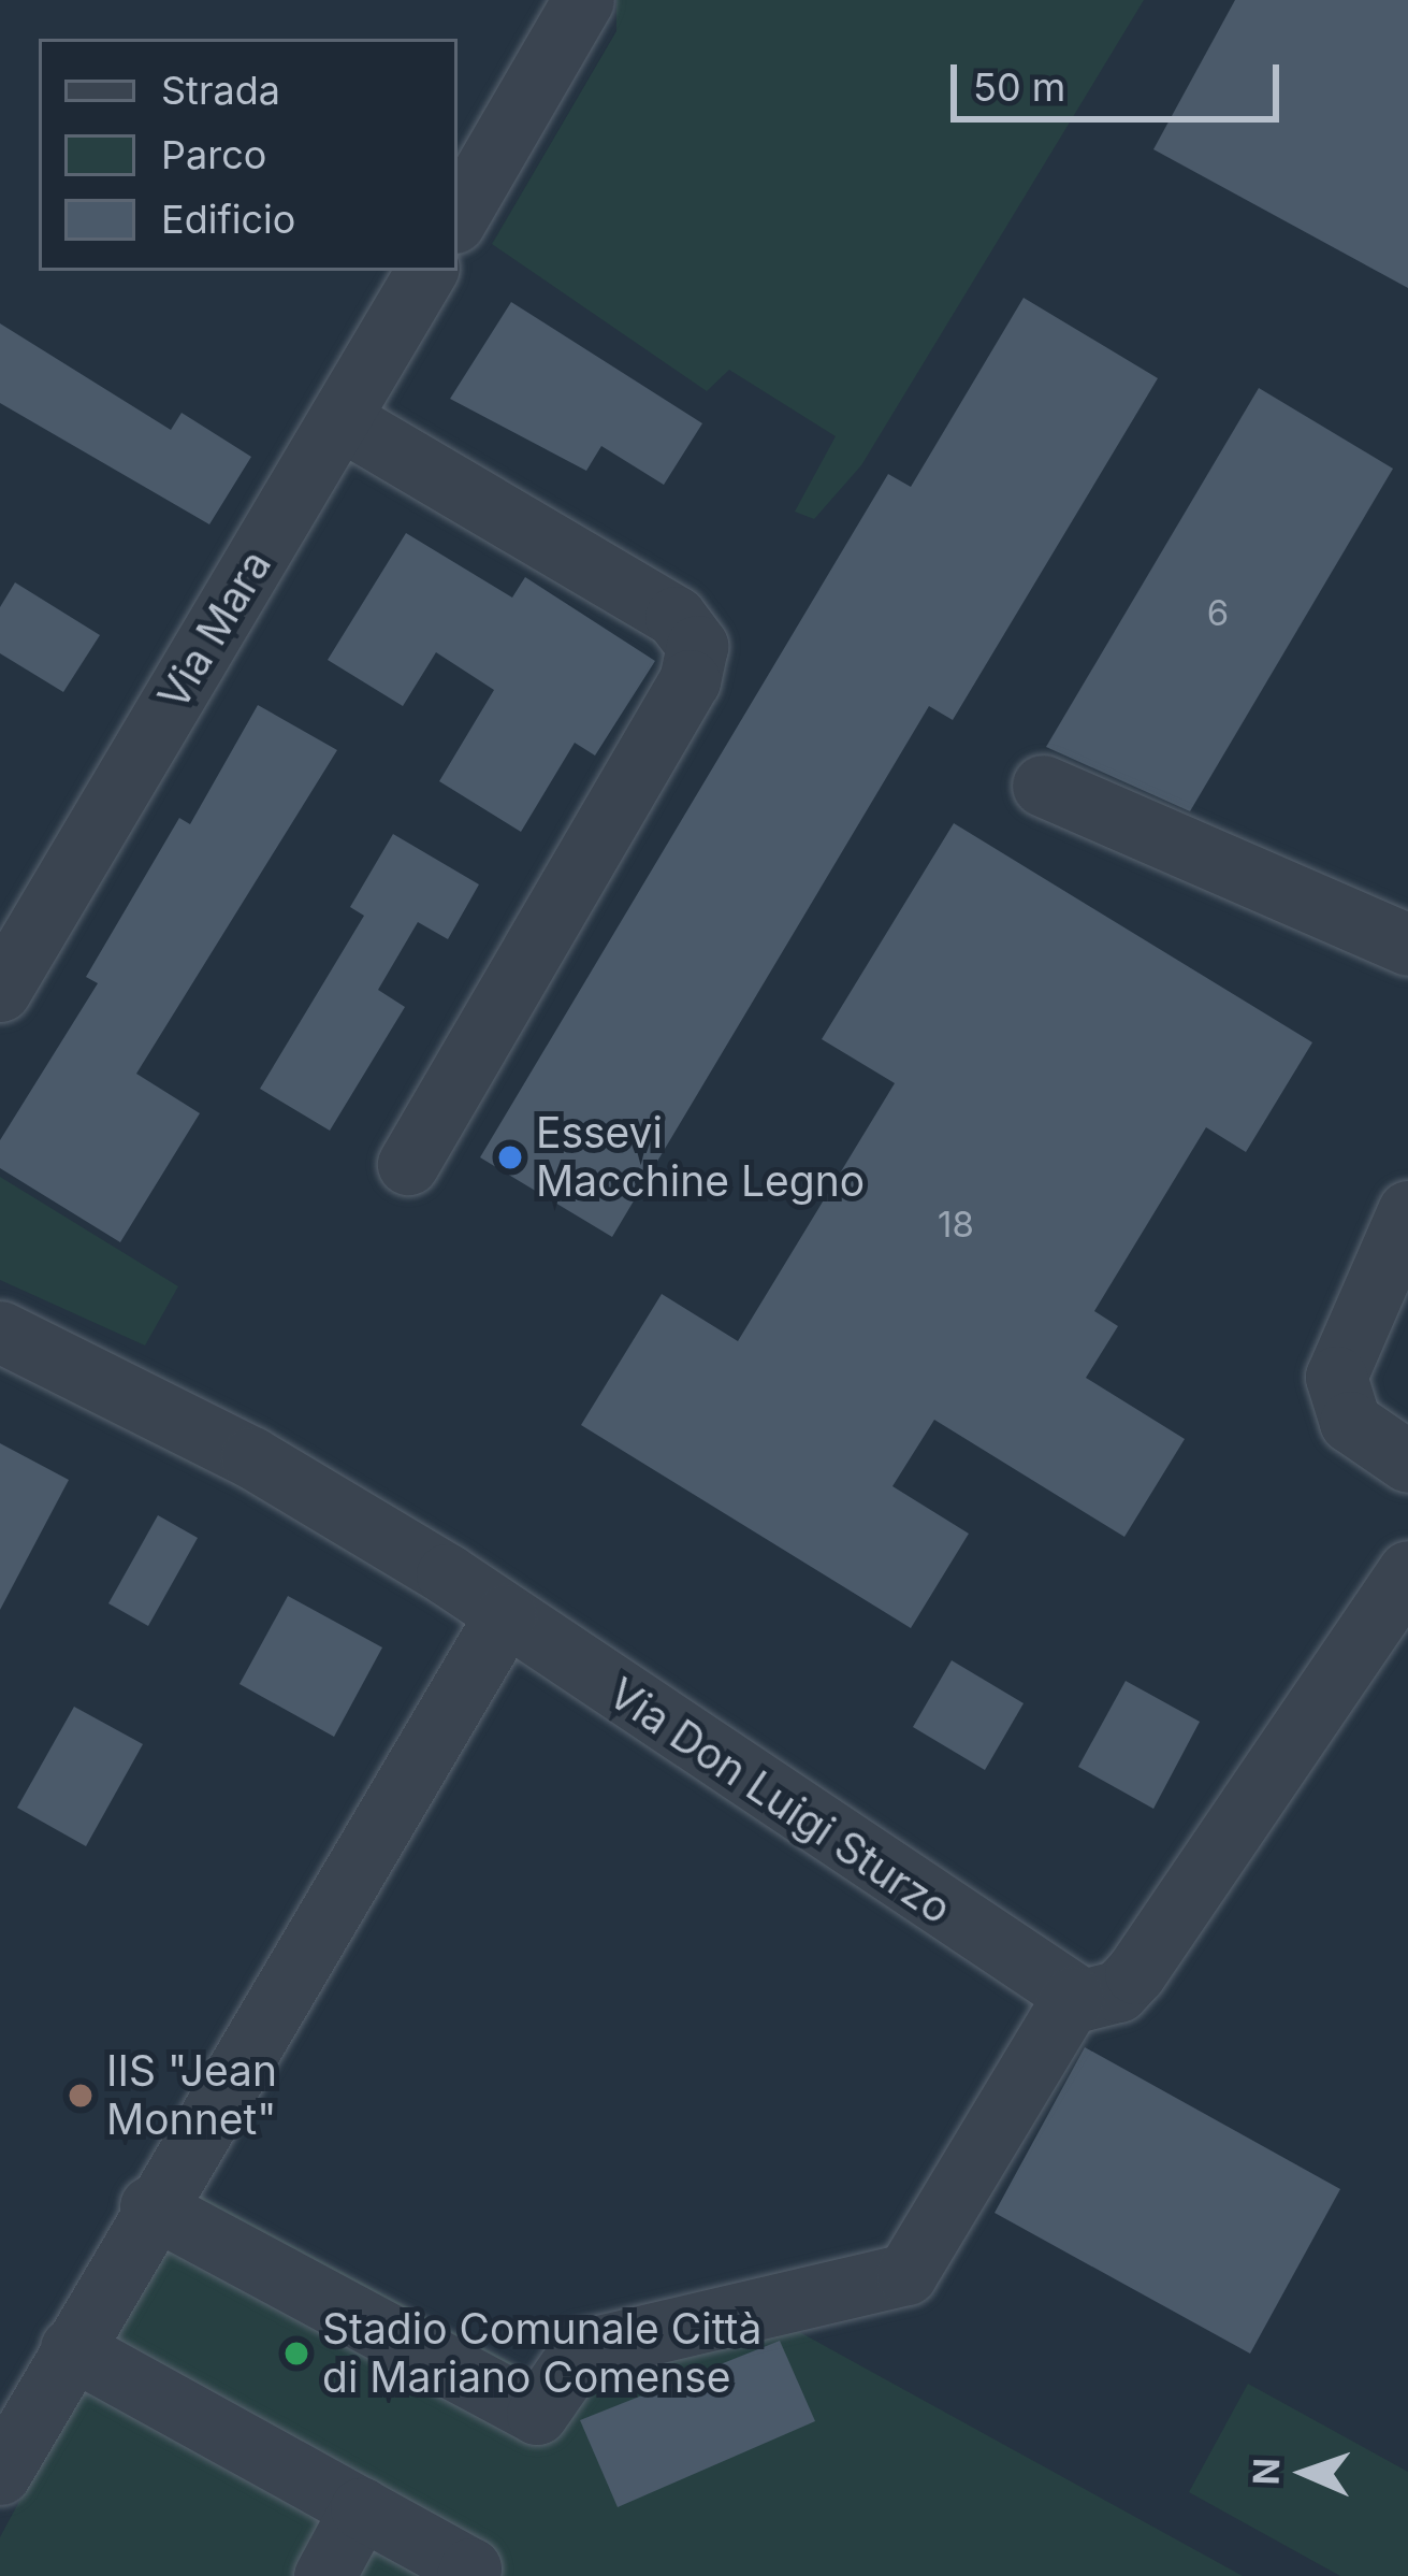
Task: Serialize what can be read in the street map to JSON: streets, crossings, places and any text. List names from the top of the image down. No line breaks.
{"streets":{"street":["Via Mara","Via Don Luigi Sturzo"]},"places":["Essevi Macchine Legno","IIS \"Jean Monnet\"","Stadio Comunale Città di Mariano Comense"],"house_numbers":["6","18"],"legend":["Strada","Parco","Edificio"],"scale_bar":"50 m","north":"left"}
